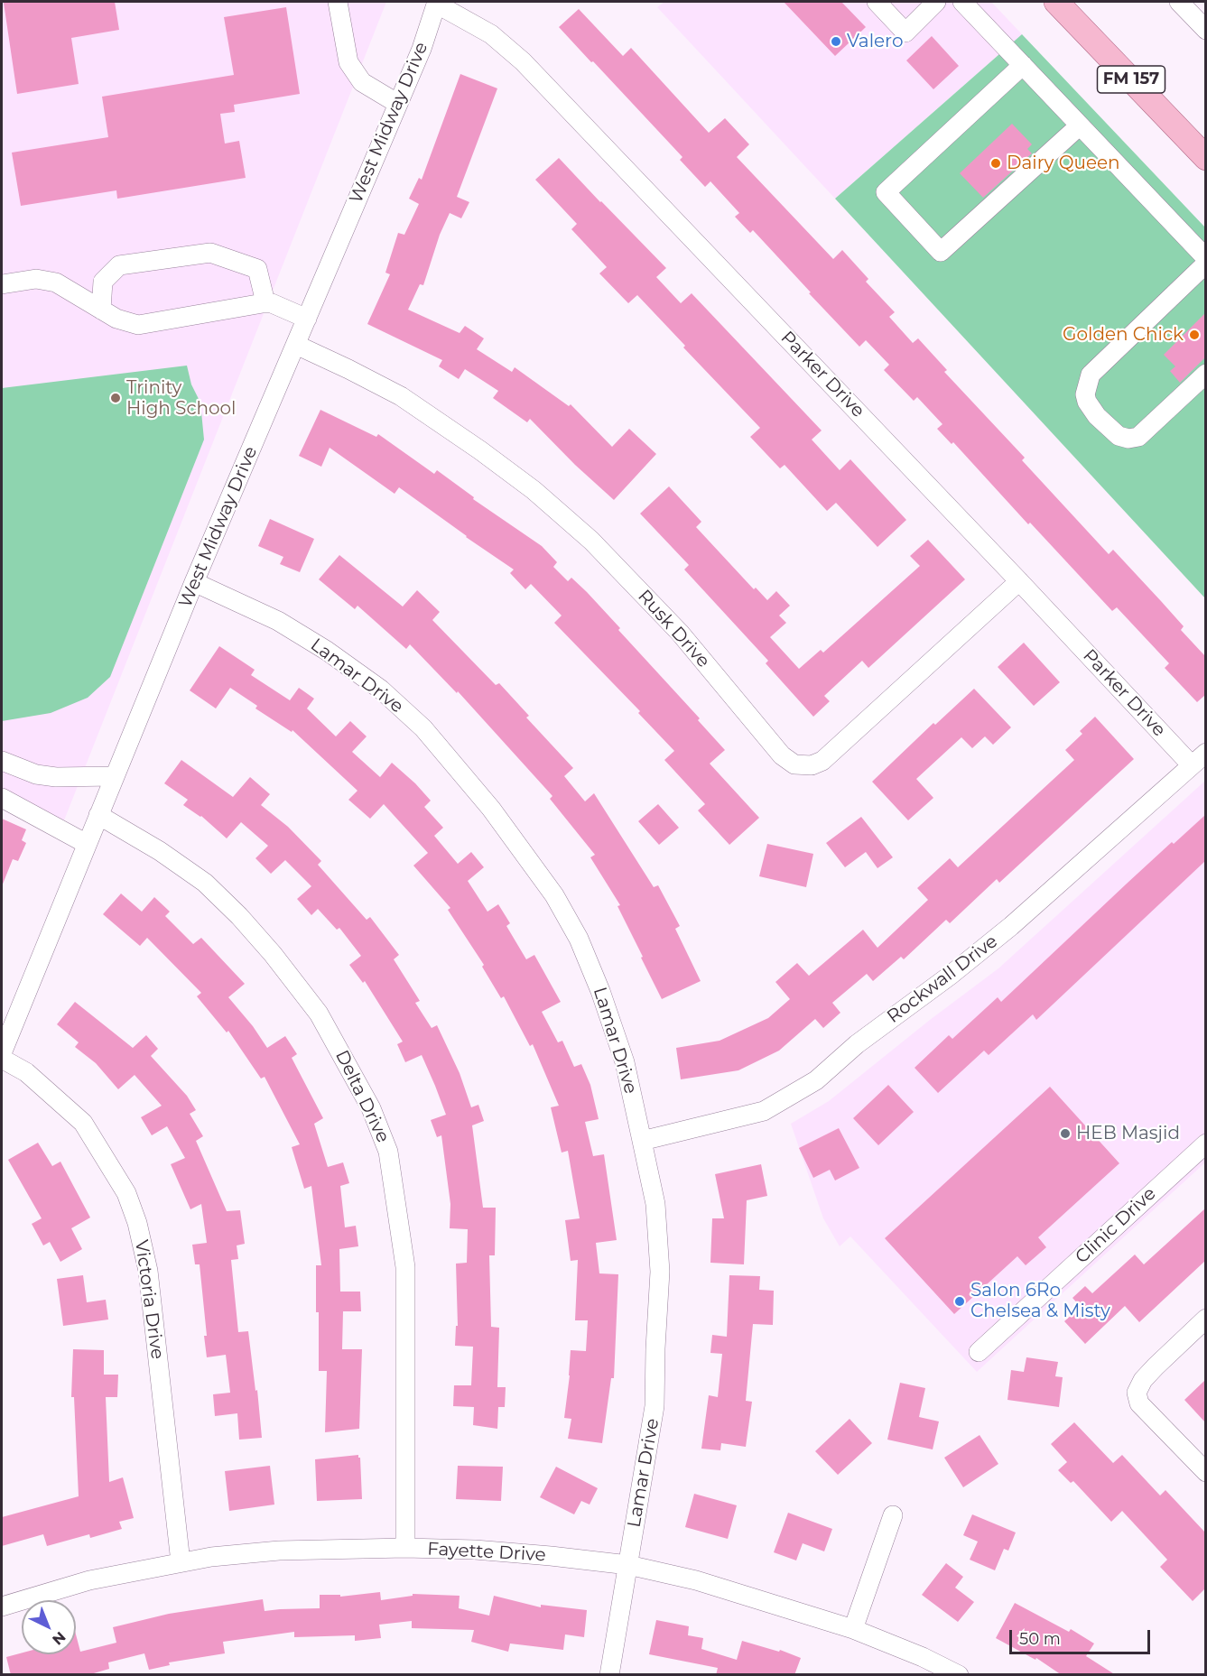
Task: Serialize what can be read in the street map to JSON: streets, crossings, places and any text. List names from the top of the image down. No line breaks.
{"streets":{"main road":["FM 157"],"street":["West Midway Drive","Parker Drive","Rusk Drive","Lamar Drive","Rockwall Drive","Delta Drive","Clinic Drive","Victoria Drive","Fayette Drive"]},"crossings":[["West Midway Drive","Parker Drive"],["West Midway Drive","Rusk Drive"],["West Midway Drive","Lamar Drive"],["West Midway Drive","Delta Drive"],["Parker Drive","Rusk Drive"],["Parker Drive","Rockwall Drive"],["Lamar Drive","Rockwall Drive"],["Lamar Drive","Fayette Drive"],["Delta Drive","Fayette Drive"],["Victoria Drive","Fayette Drive"]],"places":["Valero","Dairy Queen","Golden Chick","Trinity High School","HEB Masjid","Salon 6Ro Chelsea & Misty"],"scale_bar":"50 m","north":"bottom right"}
